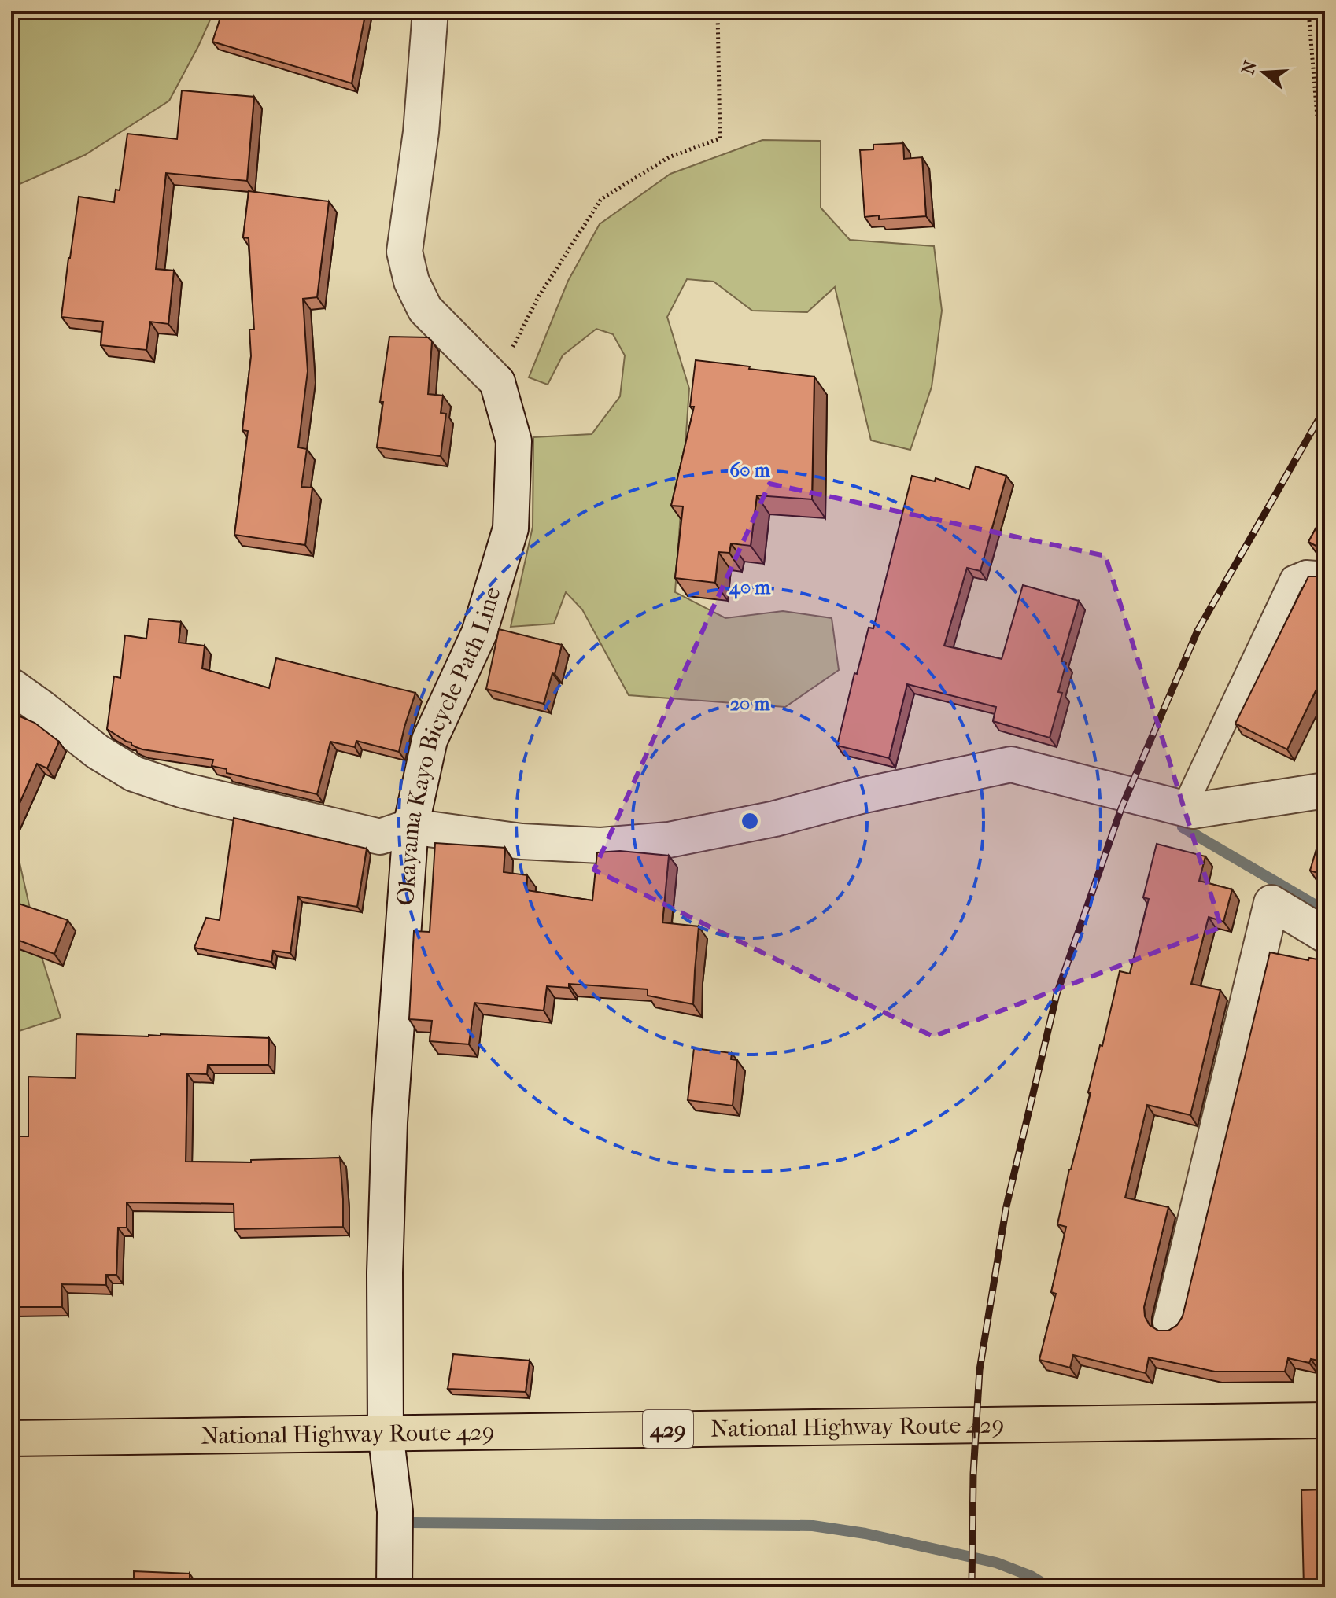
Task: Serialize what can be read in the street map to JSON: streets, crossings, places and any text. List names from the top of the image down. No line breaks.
{"streets":{"highway":["National Highway Route 429","429"],"street":["Okayama Kayo Bicycle Path Line"]},"crossings":[["Okayama Kayo Bicycle Path Line","National Highway Route 429"]],"north":"left","rings":["60 m","40 m","20 m"]}
